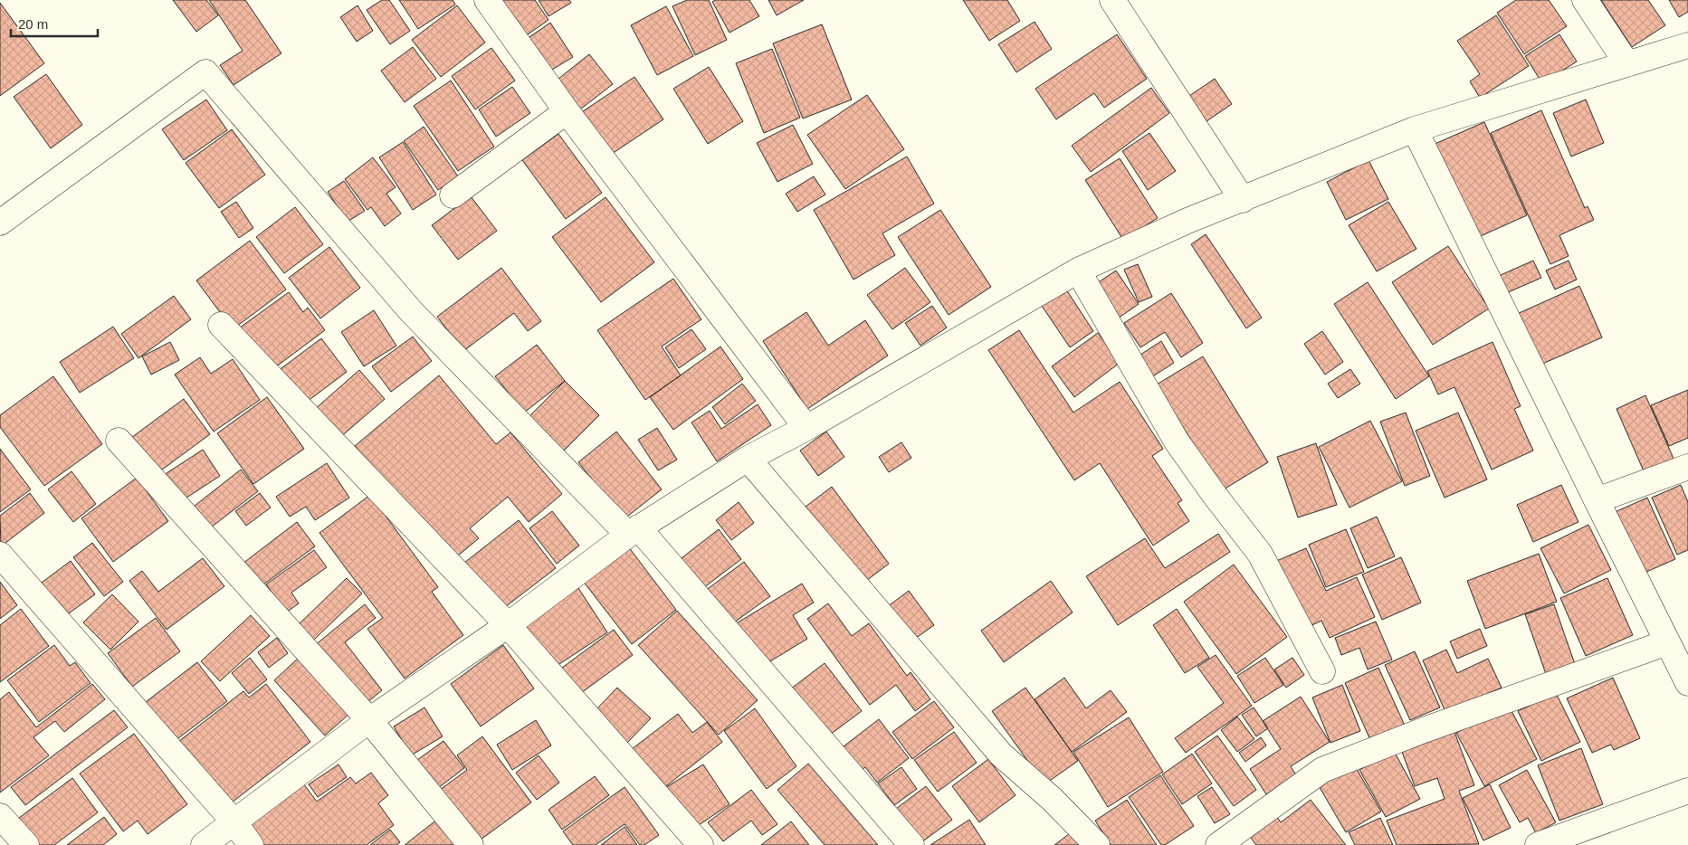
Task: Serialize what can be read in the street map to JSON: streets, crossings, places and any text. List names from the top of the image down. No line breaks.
{"scale_bar":"20 m"}
